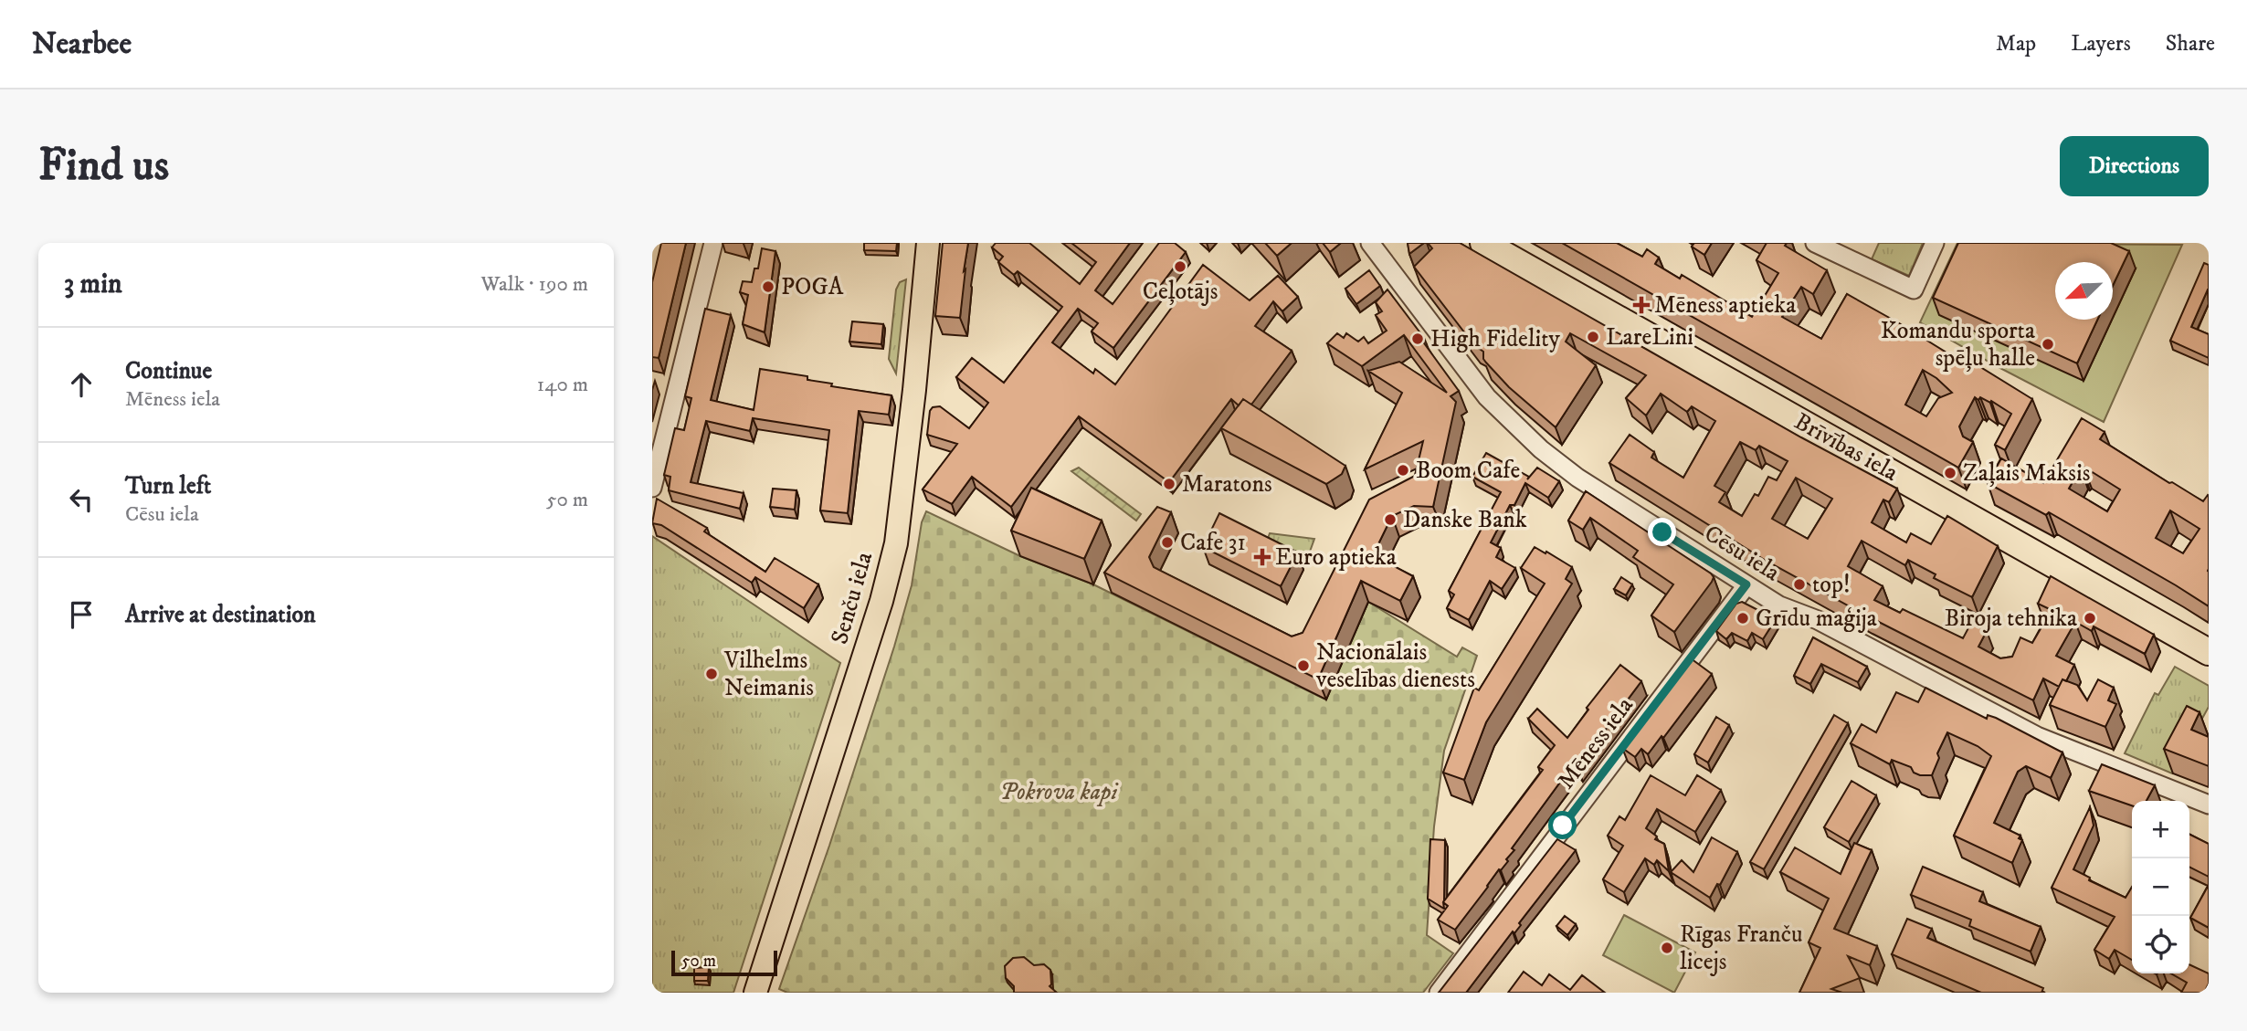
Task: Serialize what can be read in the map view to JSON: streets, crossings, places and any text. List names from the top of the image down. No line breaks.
{"streets":{"highway":["Brīvības iela"],"main road":["Senču iela"],"street":["Cēsu iela","Mēness iela"]},"crossings":[["Cēsu iela","Mēness iela"]],"parks":["Pokrova kapi"],"places":{"other":["Ceļotājs","POGA","LareLini","High Fidelity","Komandu sporta spēļu halle","Boom Cafe","Zaļais Maksis","Maratons","Danske Bank","Cafe 31","top!","Grīdu maģija","Biroja tehnika","Nacionālais veselības dienests","Vilhelms Neimanis","Rīgas Franču licejs"],"health":["Mēness aptieka","Euro aptieka"]},"scale_bar":"50 m","north":"bottom left","page":{"header":"Nearbee","nav":["Map","Layers","Share"],"buttons":"Directions","title":"Find us","heading":["3 min","Walk · 190 m"],"list":[["Continue","Mēness iela","140 m"],["Turn left","Cēsu iela","50 m"],"Arrive at destination"],"map_buttons":["+","−"],"scale":"50 m"}}
